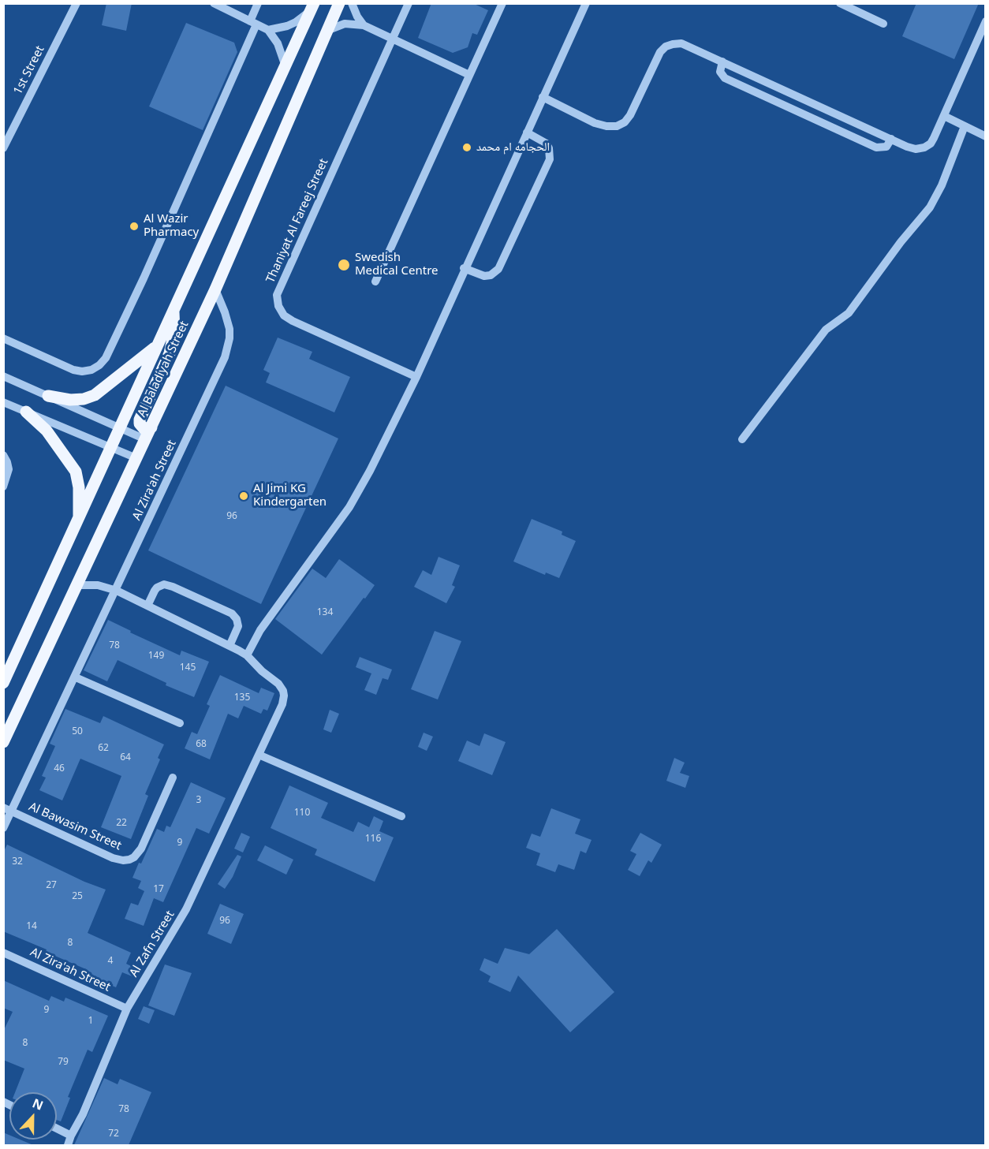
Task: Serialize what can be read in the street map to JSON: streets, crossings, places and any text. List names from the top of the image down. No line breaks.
{"streets":{"main road":["Al Baladiyah Street"],"street":["1st Street","Thaniyat Al Fareej Street","Al Zira'ah Street","Al Bawasim Street","Al Zafn Street"]},"crossings":[["Al Baladiyah Street","Al Zira'ah Street"],["Al Baladiyah Street","Al Zafn Street"],["Al Zira'ah Street","Al Bawasim Street"],["Al Zira'ah Street","Al Zafn Street"]],"places":["الحجامه ام محمد","Al Wazir Pharmacy","Swedish Medical Centre","Al Jimi KG Kindergarten"],"house_numbers":["96","134","78","149","145","135","50","68","62","64","46","3","110","22","116","9","32","27","17","25","96","14","8","4","9","1","8","79","78","72"],"north":"top"}
